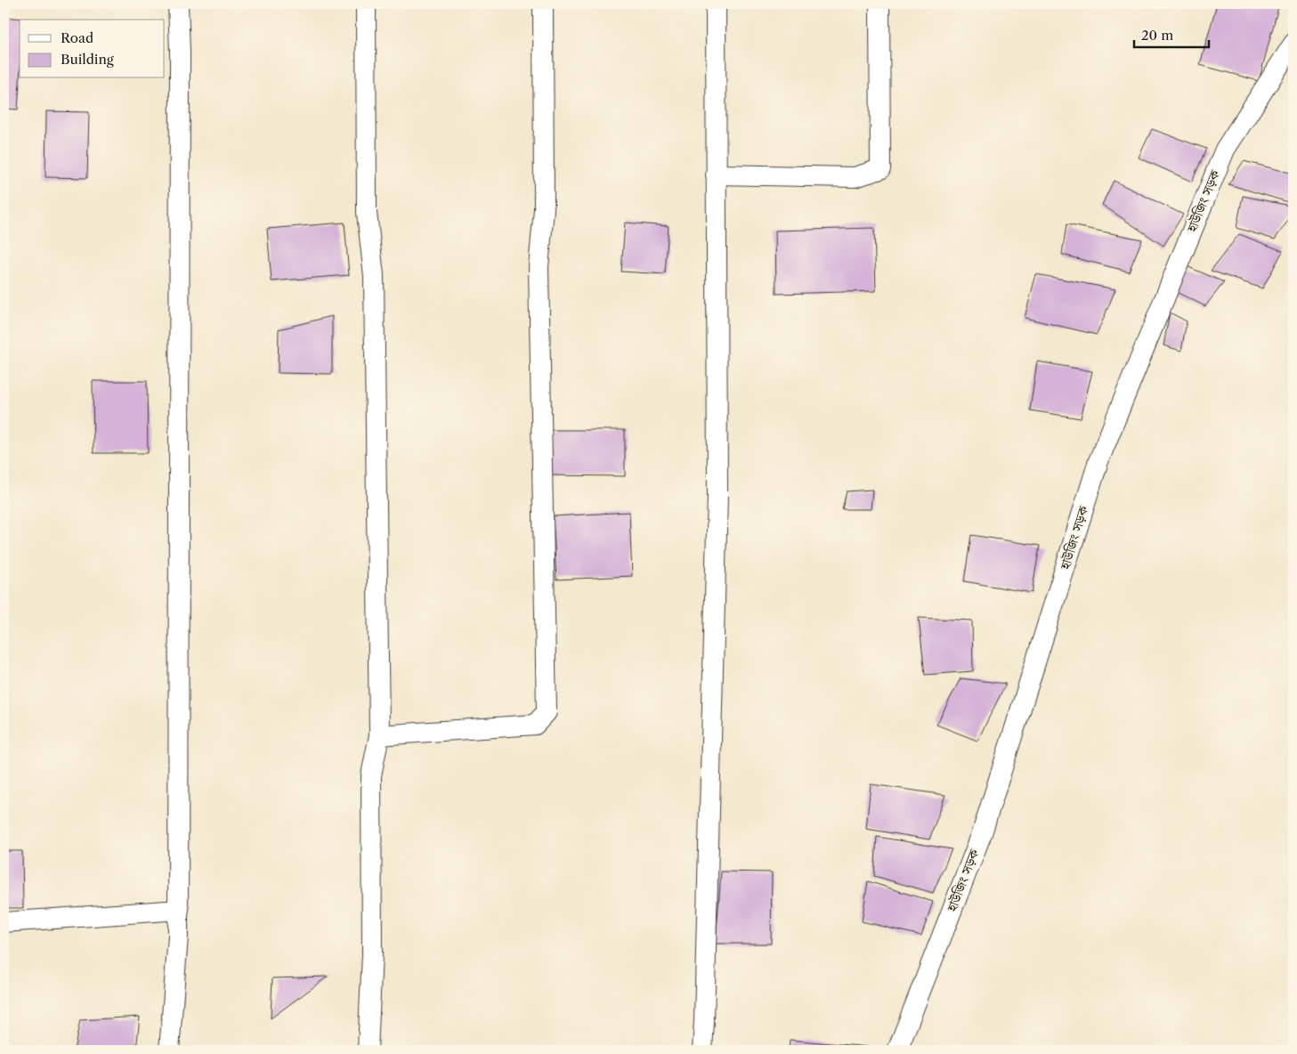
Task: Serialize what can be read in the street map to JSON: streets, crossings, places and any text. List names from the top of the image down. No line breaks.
{"streets":{"street":["হাউজিং সড়ক"]},"legend":["Road","Building"],"scale_bar":"20 m"}
